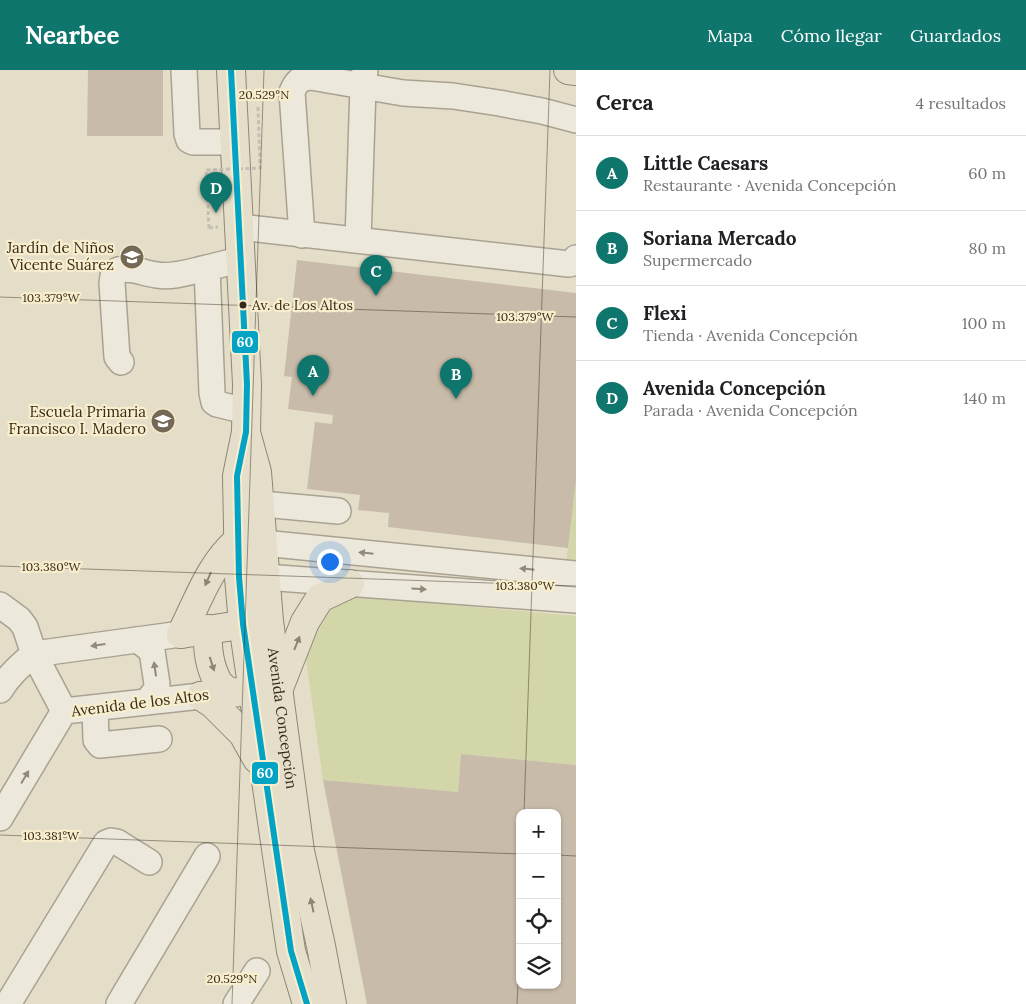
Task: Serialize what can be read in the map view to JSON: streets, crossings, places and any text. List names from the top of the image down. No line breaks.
{"streets":{"main road":["Avenida de los Altos","Avenida Concepción"]},"crossings":[["Avenida de los Altos","Avenida Concepción"]],"one_way":["Avenida de los Altos"],"places":{"school or university":["Jardín de Niños Vicente Suárez","Escuela Primaria Francisco I. Madero"],"other":["Av. de Los Altos"]},"lines":["transit line 60"],"page":{"header":"Nearbee","nav":["Mapa","Cómo llegar","Guardados"],"heading":["Cerca","4 resultados"],"list":[{"mark":"A","name":"Little Caesars","note":"Restaurante · Avenida Concepción","value":"60 m"},{"mark":"B","name":"Soriana Mercado","note":"Supermercado","value":"80 m"},{"mark":"C","name":"Flexi","note":"Tienda · Avenida Concepción","value":"100 m"},{"mark":"D","name":"Avenida Concepción","note":"Parada · Avenida Concepción","value":"140 m"}],"pins":["D","C","A","B"],"map_buttons":["+","−"]},"coordinates":["20.529°N","103.379°W","103.380°W","103.381°W"]}
